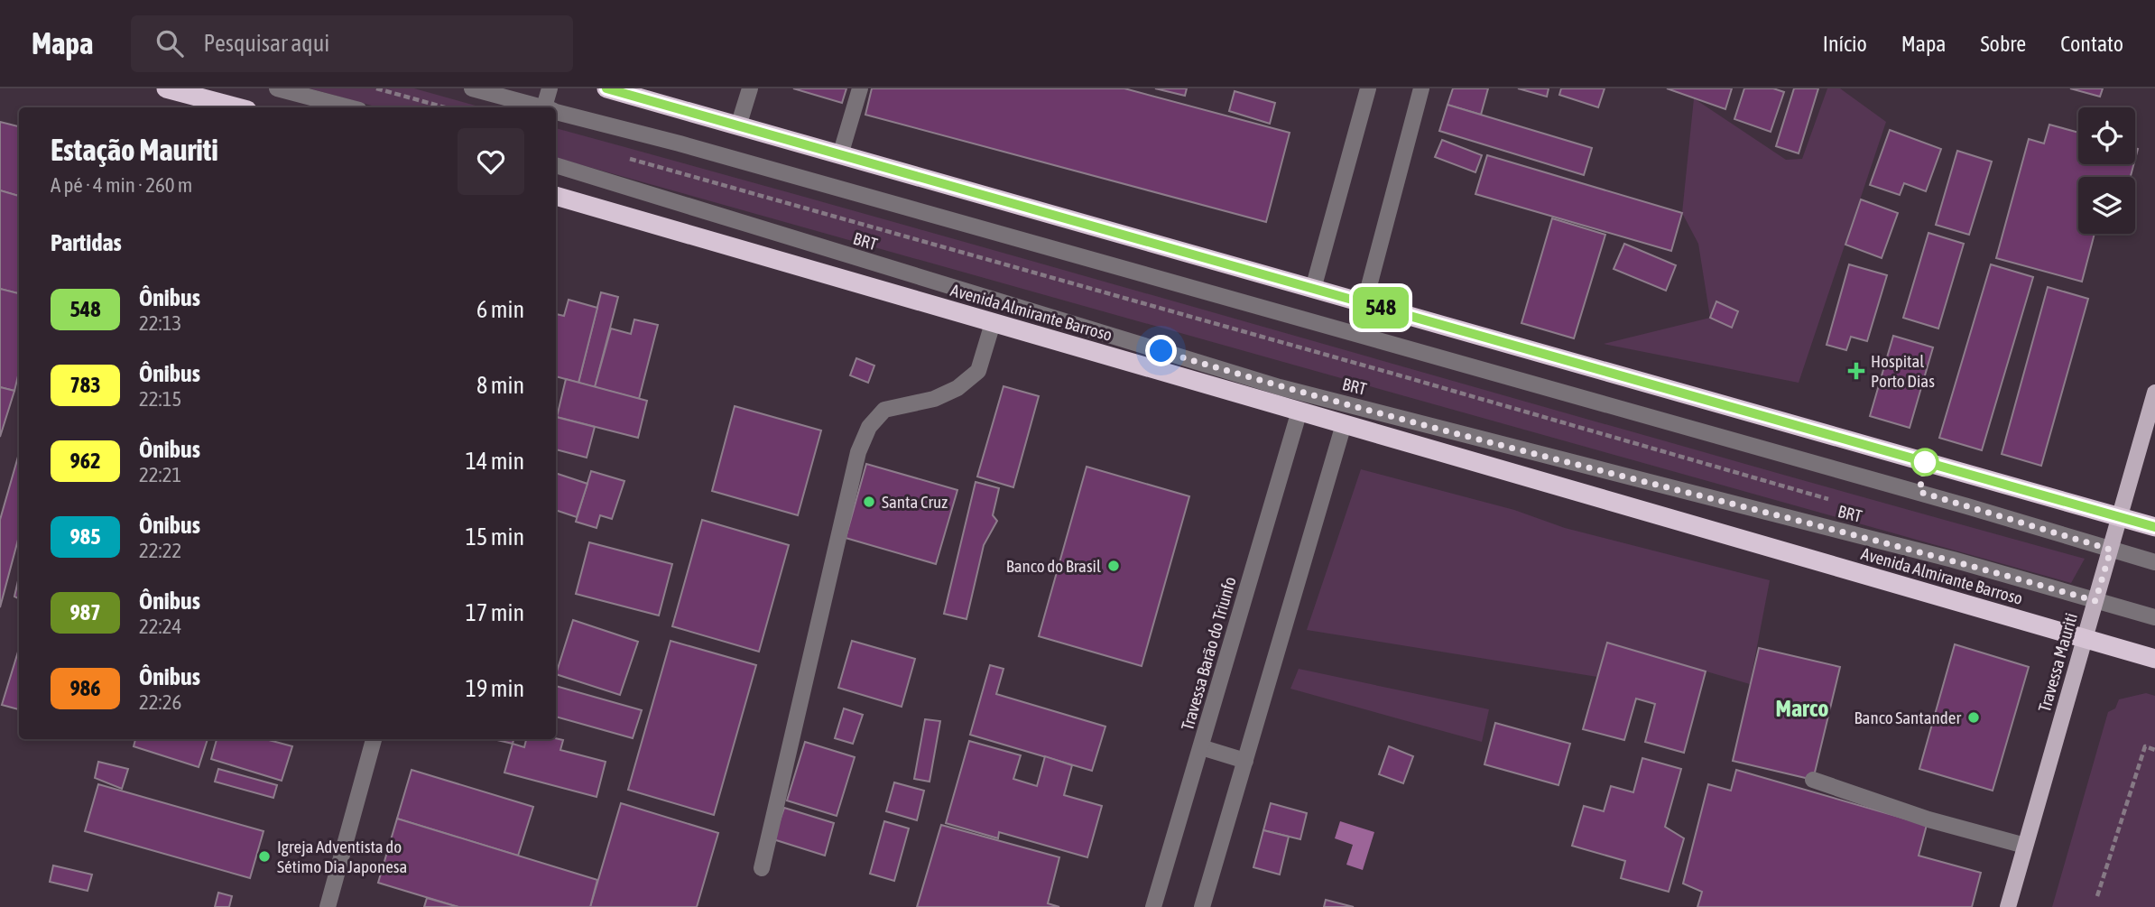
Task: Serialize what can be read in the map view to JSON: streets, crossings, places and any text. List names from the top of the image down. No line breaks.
{"streets":{"highway":["Avenida Almirante Barroso"],"main road":["Travessa Mauriti"],"street":["BRT","Travessa Barão do Triunfo"]},"crossings":[["BRT","Travessa Mauriti"],["Avenida Almirante Barroso","Travessa Barão do Triunfo"],["Avenida Almirante Barroso","Travessa Mauriti"]],"districts":["Marco"],"places":{"health":["Hospital Porto Dias"],"other":["Santa Cruz","Banco do Brasil","Banco Santander","Igreja Adventista do Sétimo Dia Japonesa"]},"lines":["bus line 548"],"page":{"header":"Mapa","search":"Pesquisar aqui","nav":["Início","Mapa","Sobre","Contato"],"on_map":"548","heading":[["Estação Mauriti","A pé · 4 min · 260 m"],"Partidas"],"list":[{"mark":"548","name":"Ônibus","note":"22:13","value":"6 min"},{"mark":"783","name":"Ônibus","note":"22:15","value":"8 min"},{"mark":"962","name":"Ônibus","note":"22:21","value":"14 min"},{"mark":"985","name":"Ônibus","note":"22:22","value":"15 min"},{"mark":"987","name":"Ônibus","note":"22:24","value":"17 min"},{"mark":"986","name":"Ônibus","note":"22:26","value":"19 min"}]}}
